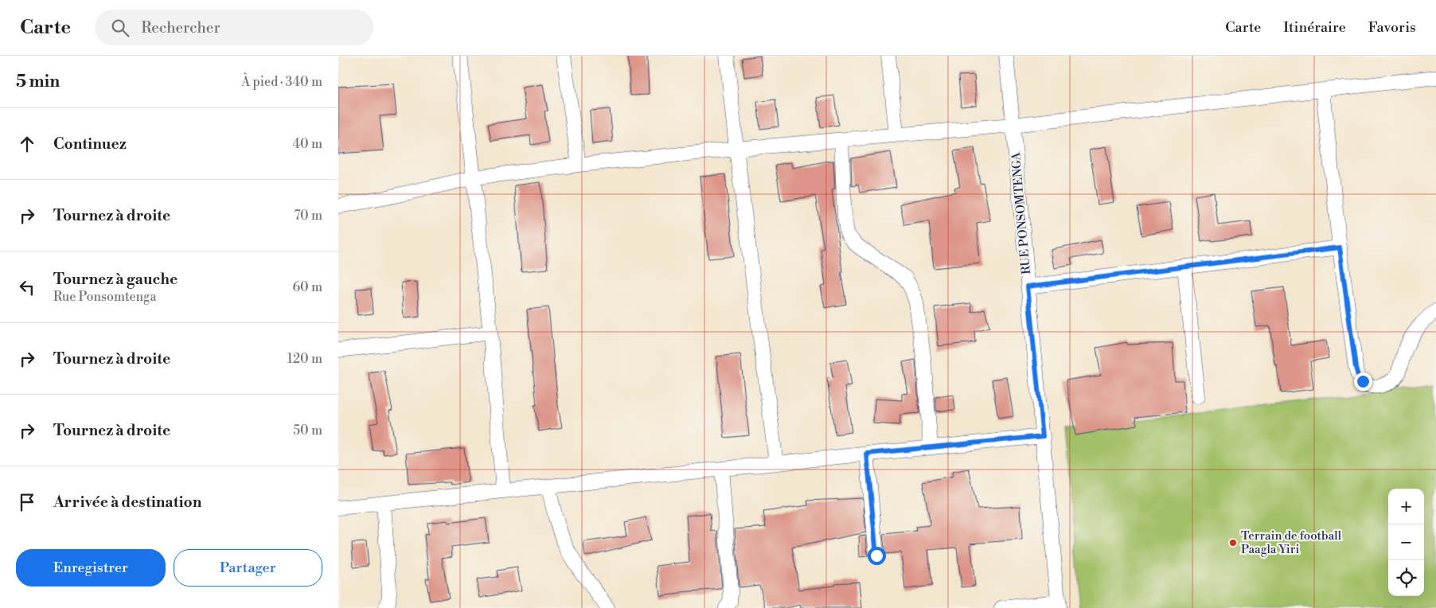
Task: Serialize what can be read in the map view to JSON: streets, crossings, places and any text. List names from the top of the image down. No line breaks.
{"streets":{"street":["RUE PONSOMTENGA"]},"places":["Terrain de football Paagla Yiri"],"page":{"header":"Carte","search":"Rechercher","nav":["Carte","Itinéraire","Favoris"],"heading":["5 min","À pied · 340 m"],"list":[["Continuez","40 m"],["Tournez à droite","70 m"],["Tournez à gauche","Rue Ponsomtenga","60 m"],["Tournez à droite","120 m"],["Tournez à droite","50 m"],"Arrivée à destination"],"map_buttons":["+","−"],"buttons":["Enregistrer","Partager"]}}
